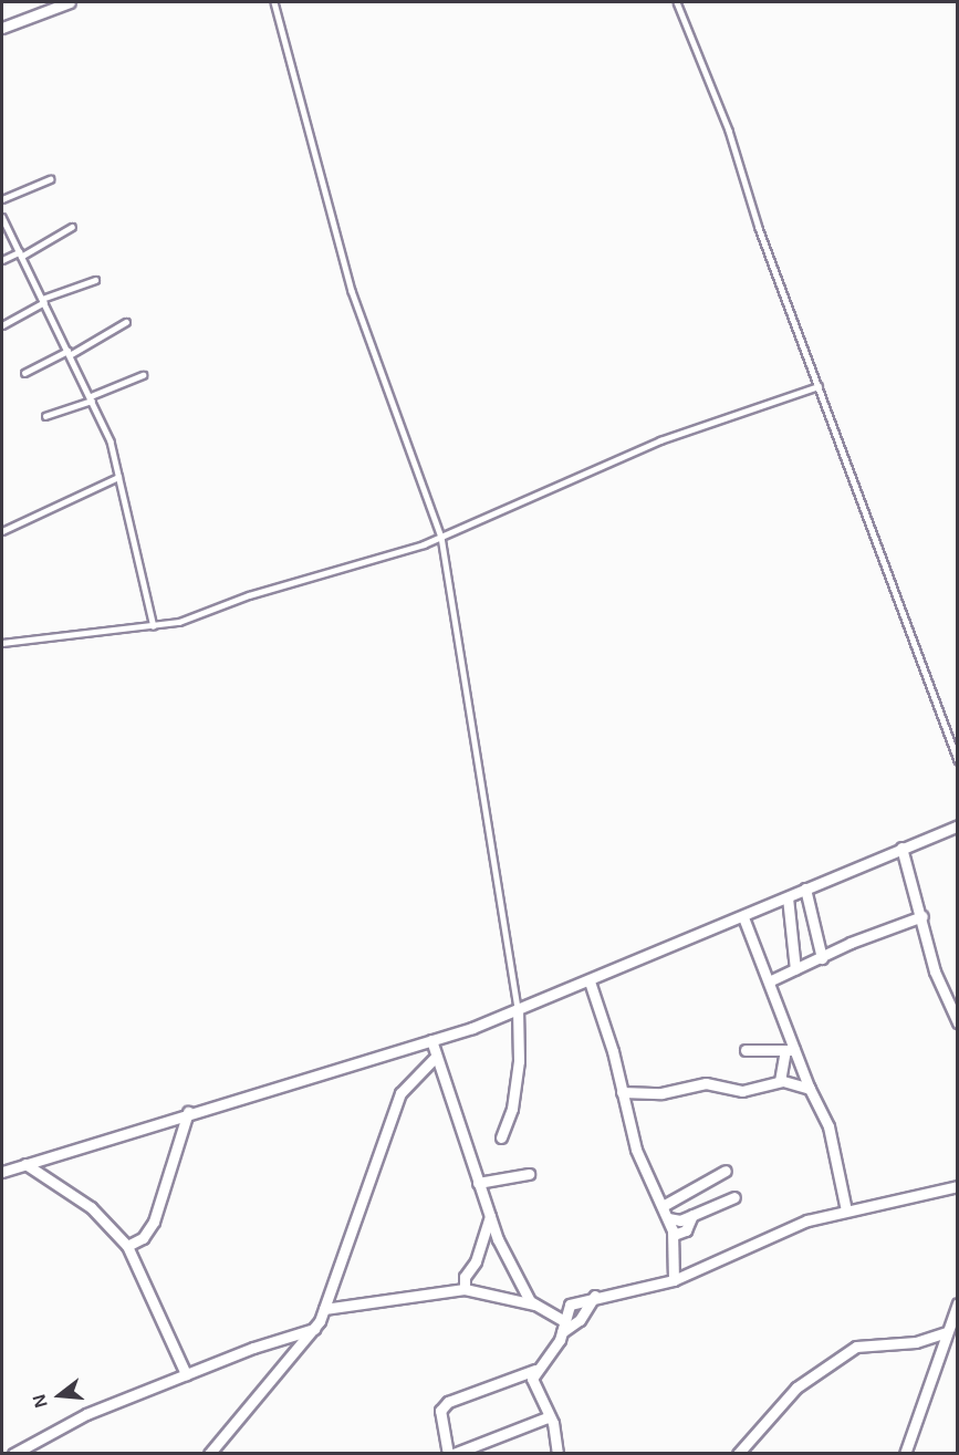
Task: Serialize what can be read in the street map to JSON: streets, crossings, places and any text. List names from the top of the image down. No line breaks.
{"north":"left"}
